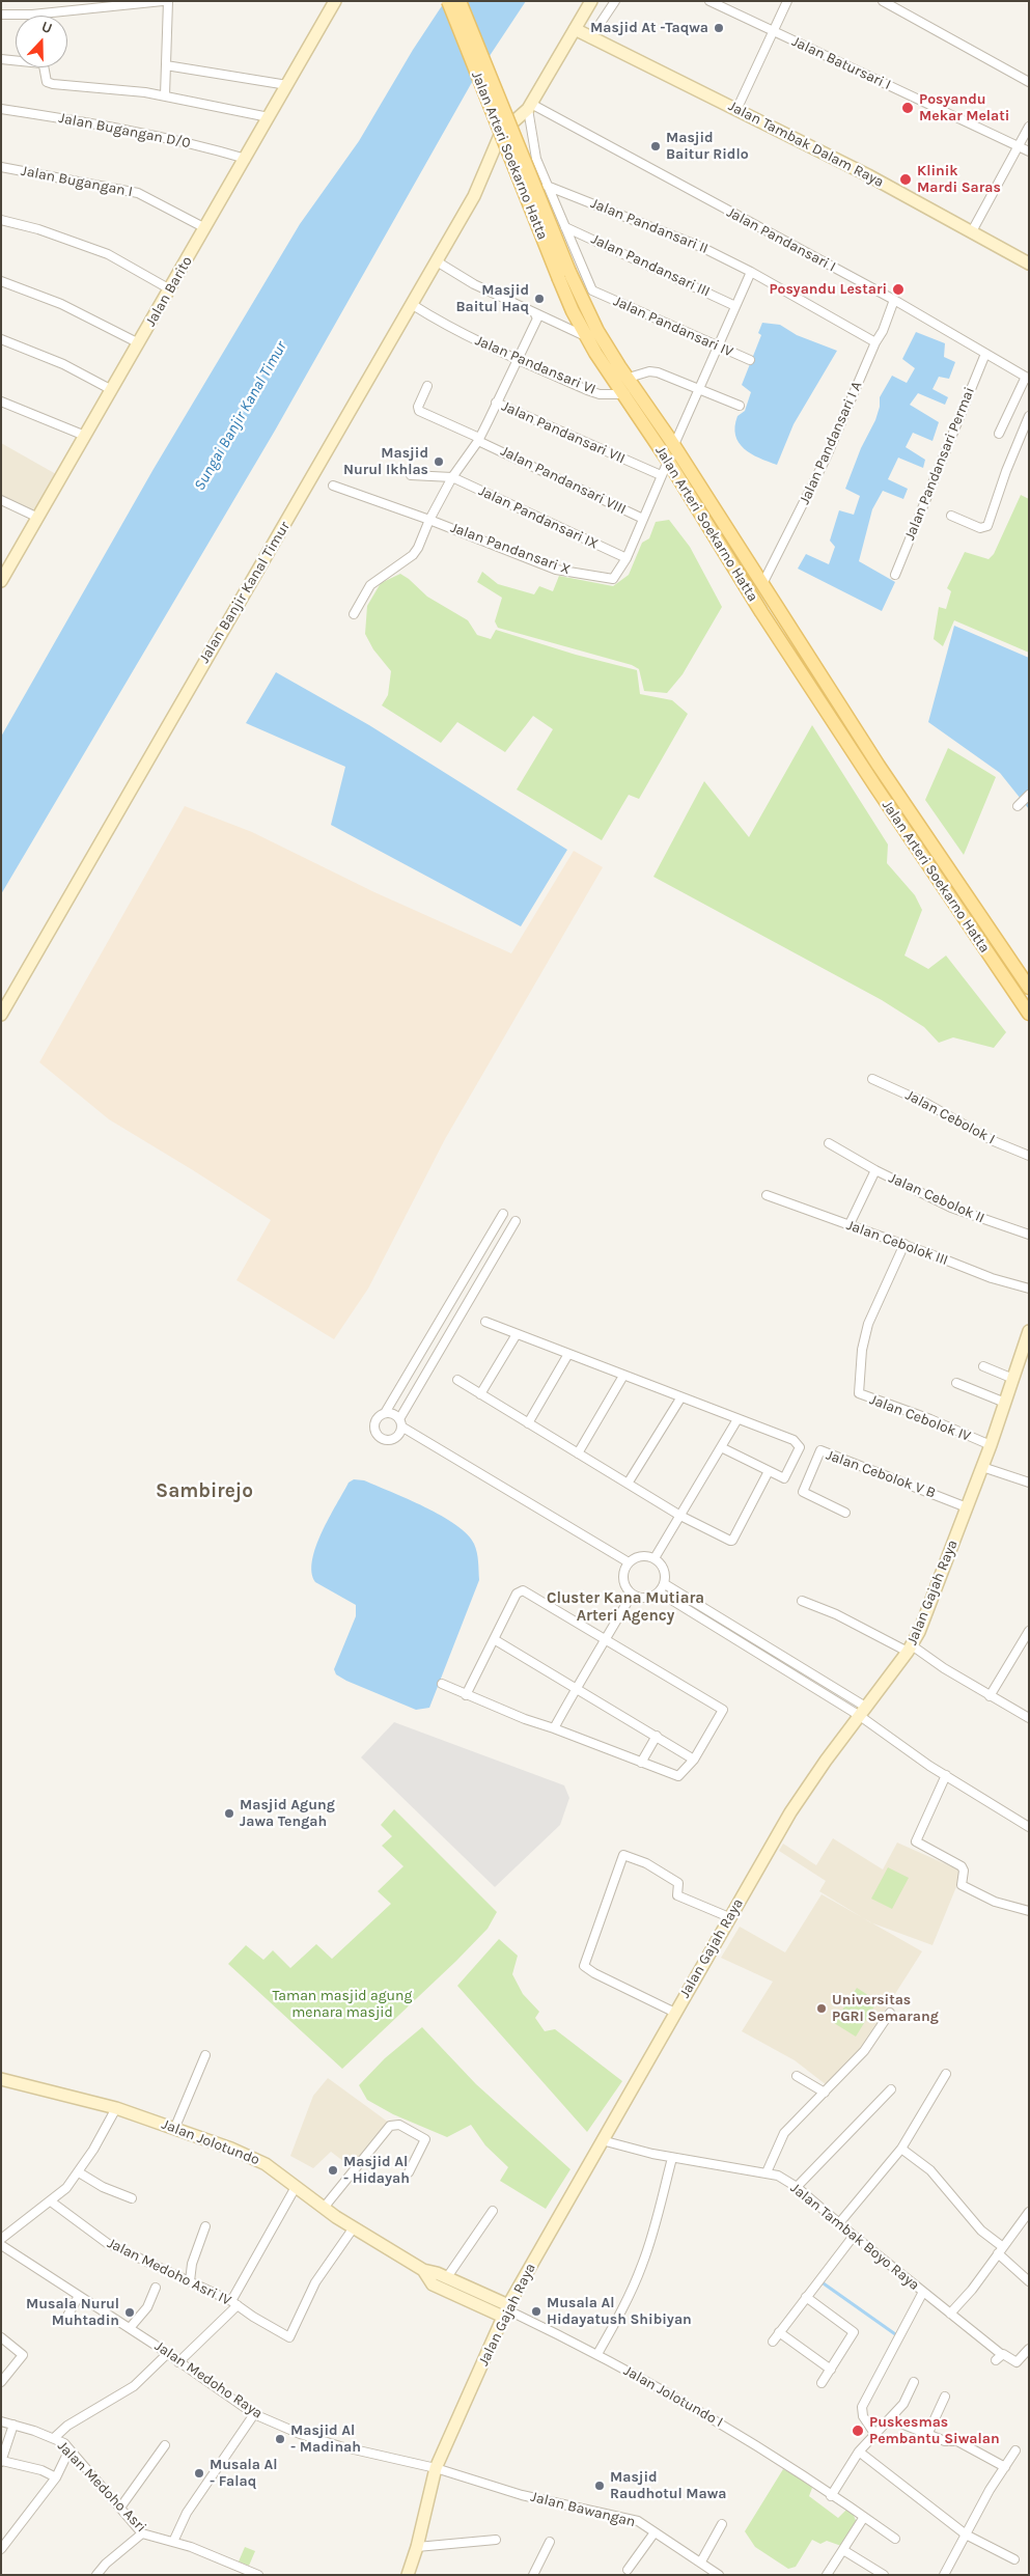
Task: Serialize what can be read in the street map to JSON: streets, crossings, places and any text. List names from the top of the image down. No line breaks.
{"streets":{"main road":["Jalan Arteri Soekarno Hatta"],"street":["Jalan Batursari I","Jalan Bugangan D/0","Jalan Tambak Dalam Raya","Jalan Bugangan I","Jalan Pandansari II","Jalan Pandansari I","Jalan Pandansari III","Jalan Barito","Jalan Pandansari IV","Jalan Pandansari VI","Jalan Pandansari VII","Jalan Pandansari I A","Jalan Pandansari Permai","Jalan Pandansari VIII","Jalan Pandansari IX","Jalan Pandansari X","Jalan Banjir Kanal Timur","Jalan Cebolok I","Jalan Cebolok II","Jalan Cebolok III","Jalan Cebolok IV","Jalan Cebolok V B","Jalan Gajah Raya","Jalan Jolotundo","Jalan Tambak Boyo Raya","Jalan Medoho Asri IV","Jalan Medoho Raya","Jalan Jolotundo I","Jalan Medoho Asri","Jalan Bawangan"]},"crossings":[["Jalan Bugangan D/0","Jalan Barito"],["Jalan Tambak Dalam Raya","Jalan Banjir Kanal Timur"],["Jalan Arteri Soekarno Hatta","Jalan Pandansari VI"],["Jalan Arteri Soekarno Hatta","Jalan Pandansari I A"],["Jalan Bugangan I","Jalan Barito"],["Jalan Pandansari II","Jalan Pandansari I A"],["Jalan Pandansari I","Jalan Pandansari I A"],["Jalan Pandansari I","Jalan Pandansari Permai"],["Jalan Pandansari I","Jalan Banjir Kanal Timur"],["Jalan Pandansari III","Jalan Pandansari IV"],["Jalan Pandansari VI","Jalan Pandansari VII"],["Jalan Pandansari VI","Jalan Banjir Kanal Timur"],["Jalan Pandansari VII","Jalan Pandansari VIII"],["Jalan Pandansari IX","Jalan Pandansari X"],["Jalan Cebolok II","Jalan Cebolok III"],["Jalan Cebolok III","Jalan Cebolok IV"],["Jalan Cebolok IV","Jalan Gajah Raya"],["Jalan Cebolok V B","Jalan Gajah Raya"],["Jalan Gajah Raya","Jalan Jolotundo"],["Jalan Gajah Raya","Jalan Tambak Boyo Raya"],["Jalan Gajah Raya","Jalan Medoho Raya"],["Jalan Gajah Raya","Jalan Jolotundo I"],["Jalan Gajah Raya","Jalan Bawangan"],["Jalan Jolotundo","Jalan Medoho Asri IV"],["Jalan Jolotundo","Jalan Jolotundo I"],["Jalan Medoho Raya","Jalan Bawangan"]],"districts":["Sambirejo","Cluster Kana Mutiara Arteri Agency"],"water":["Sungai Banjir Kanal Timur"],"parks":["Taman masjid agung menara masjid"],"places":["Masjid At -Taqwa","Posyandu Mekar Melati","Masjid Baitur Ridlo","Klinik Mardi Saras","Posyandu Lestari","Masjid Baitul Haq","Masjid Nurul Ikhlas","Masjid Agung Jawa Tengah","Universitas PGRI Semarang","Masjid Al - Hidayah","Musala Al Hidayatush Shibiyan","Musala Nurul Muhtadin","Puskesmas Pembantu Siwalan","Masjid Al - Madinah","Musala Al - Falaq","Masjid Raudhotul Mawa"],"north":"top"}
